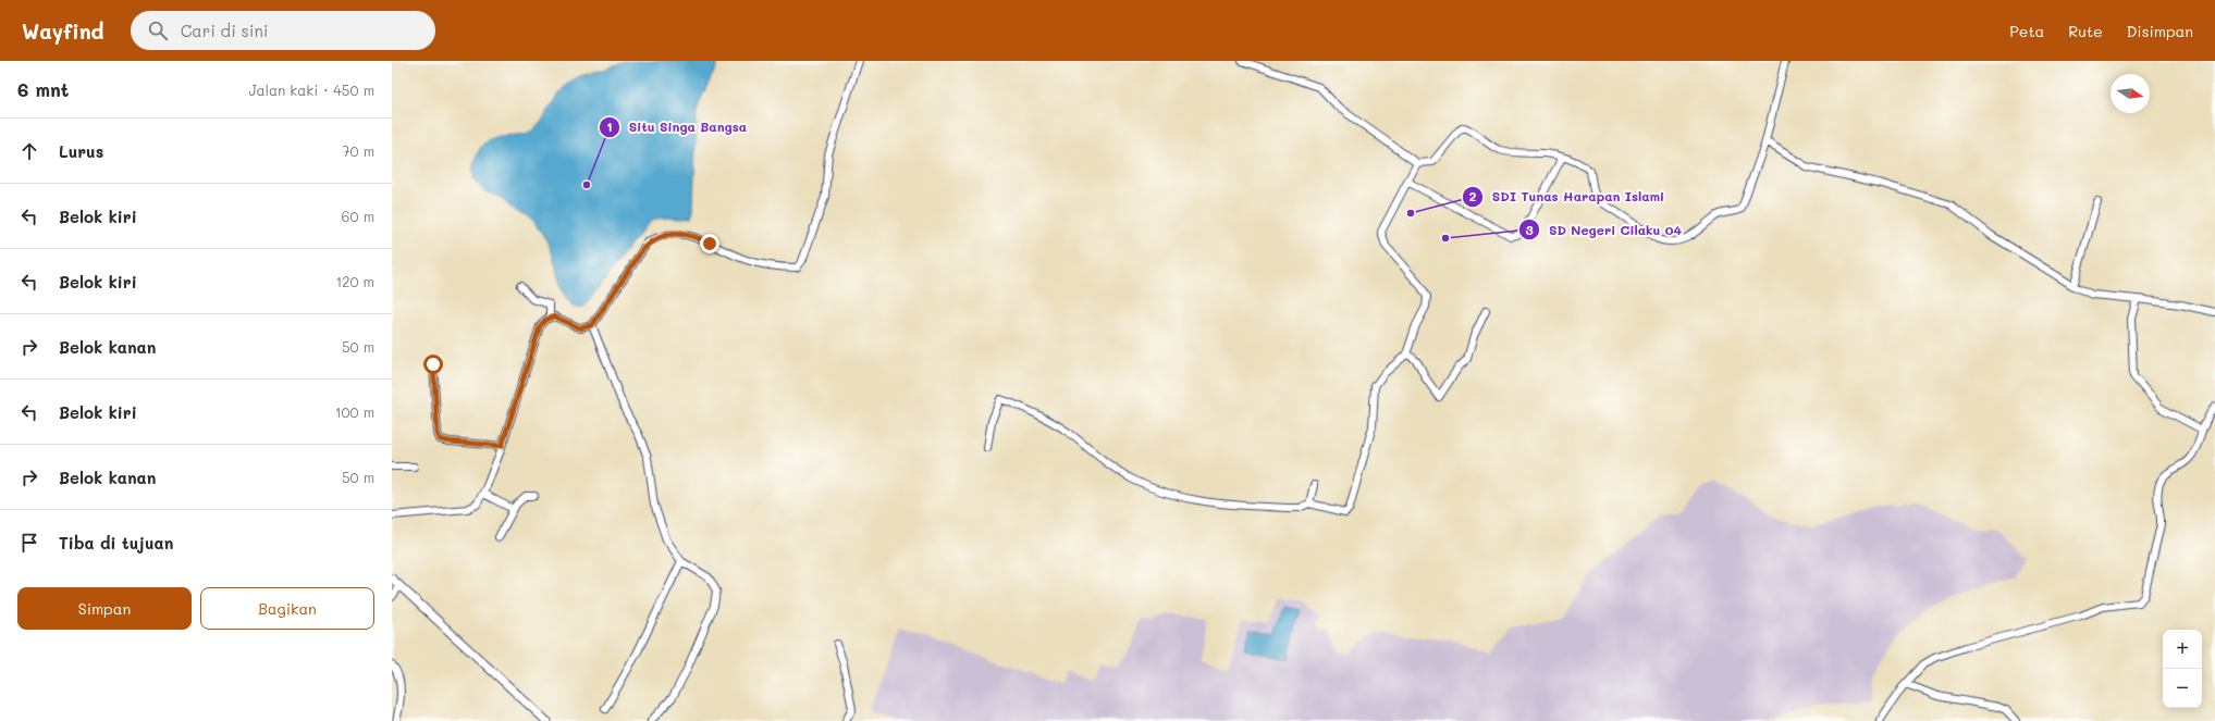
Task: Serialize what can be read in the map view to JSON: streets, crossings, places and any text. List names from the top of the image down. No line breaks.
{"places":["Situ Singa Bangsa","SDI Tunas Harapan Islami","SD Negeri Cilaku 04"],"north":"right","page":{"header":"Wayfind","search":"Cari di sini","nav":["Peta","Rute","Disimpan"],"heading":["6 mnt","Jalan kaki · 450 m"],"list":[["Lurus","70 m"],["Belok kiri","60 m"],["Belok kiri","120 m"],["Belok kanan","50 m"],["Belok kiri","100 m"],["Belok kanan","50 m"],"Tiba di tujuan"],"buttons":["Simpan","Bagikan"],"map_buttons":["+","−"]}}
